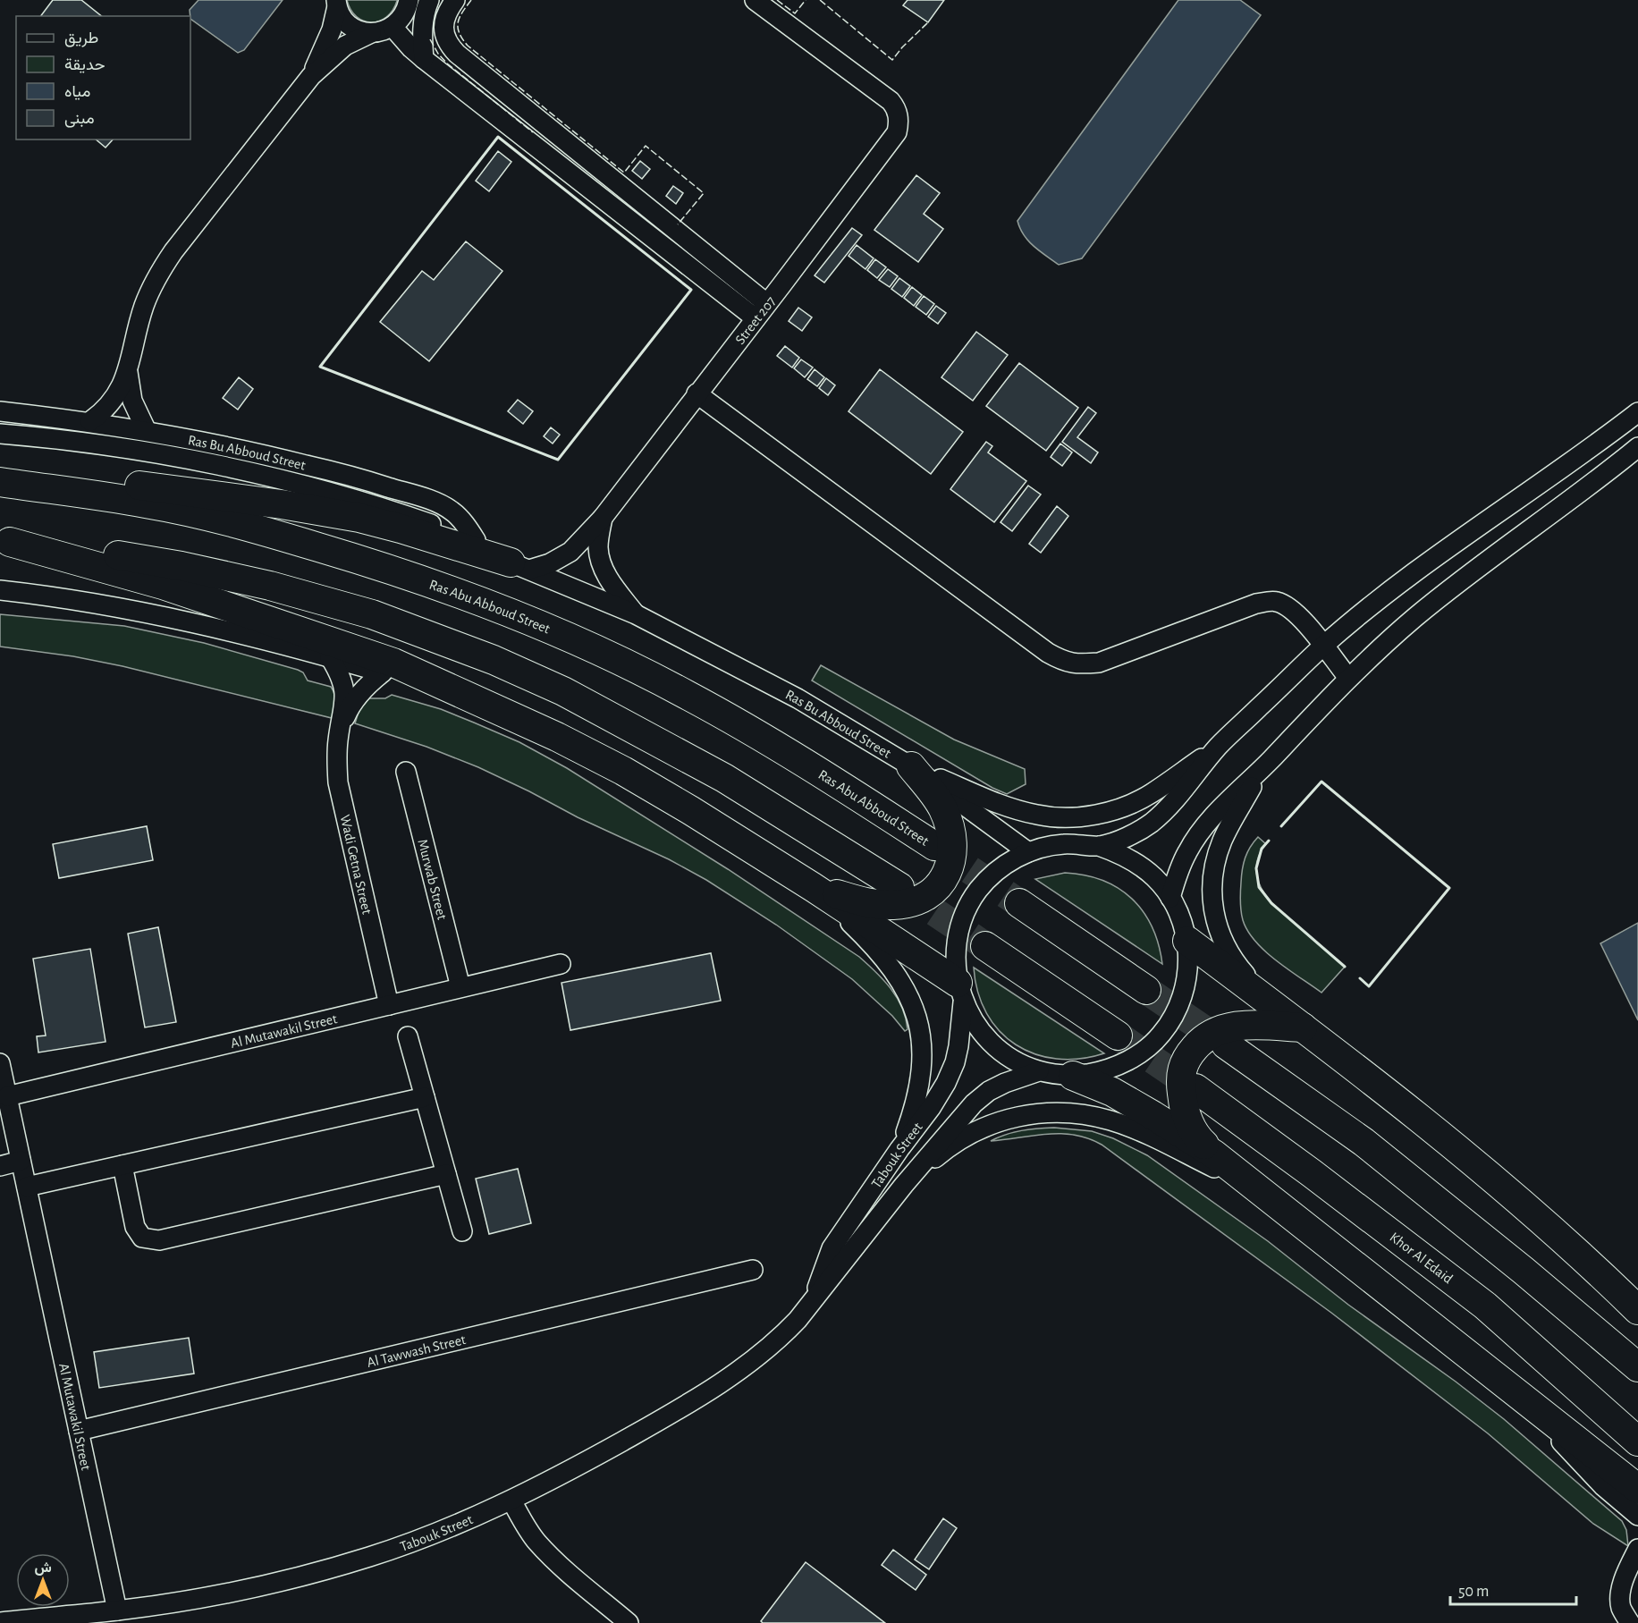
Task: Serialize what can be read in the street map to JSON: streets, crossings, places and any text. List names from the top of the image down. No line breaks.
{"streets":{"highway":["Ras Abu Abboud Street","Khor Al Edaid"],"street":["Street 207","Ras Bu Abboud Street","Wadi Getna Street","Murwab Street","Al Mutawakil Street","Tabouk Street","Al Tawwash Street"]},"crossings":[["Street 207","Ras Bu Abboud Street"],["Ras Bu Abboud Street","Tabouk Street"],["Wadi Getna Street","Al Mutawakil Street"],["Murwab Street","Al Mutawakil Street"],["Al Mutawakil Street","Tabouk Street"],["Al Mutawakil Street","Al Tawwash Street"]],"legend":["طريق","حديقة","مياه","مبنى"],"scale_bar":"50 m","north":"top"}
